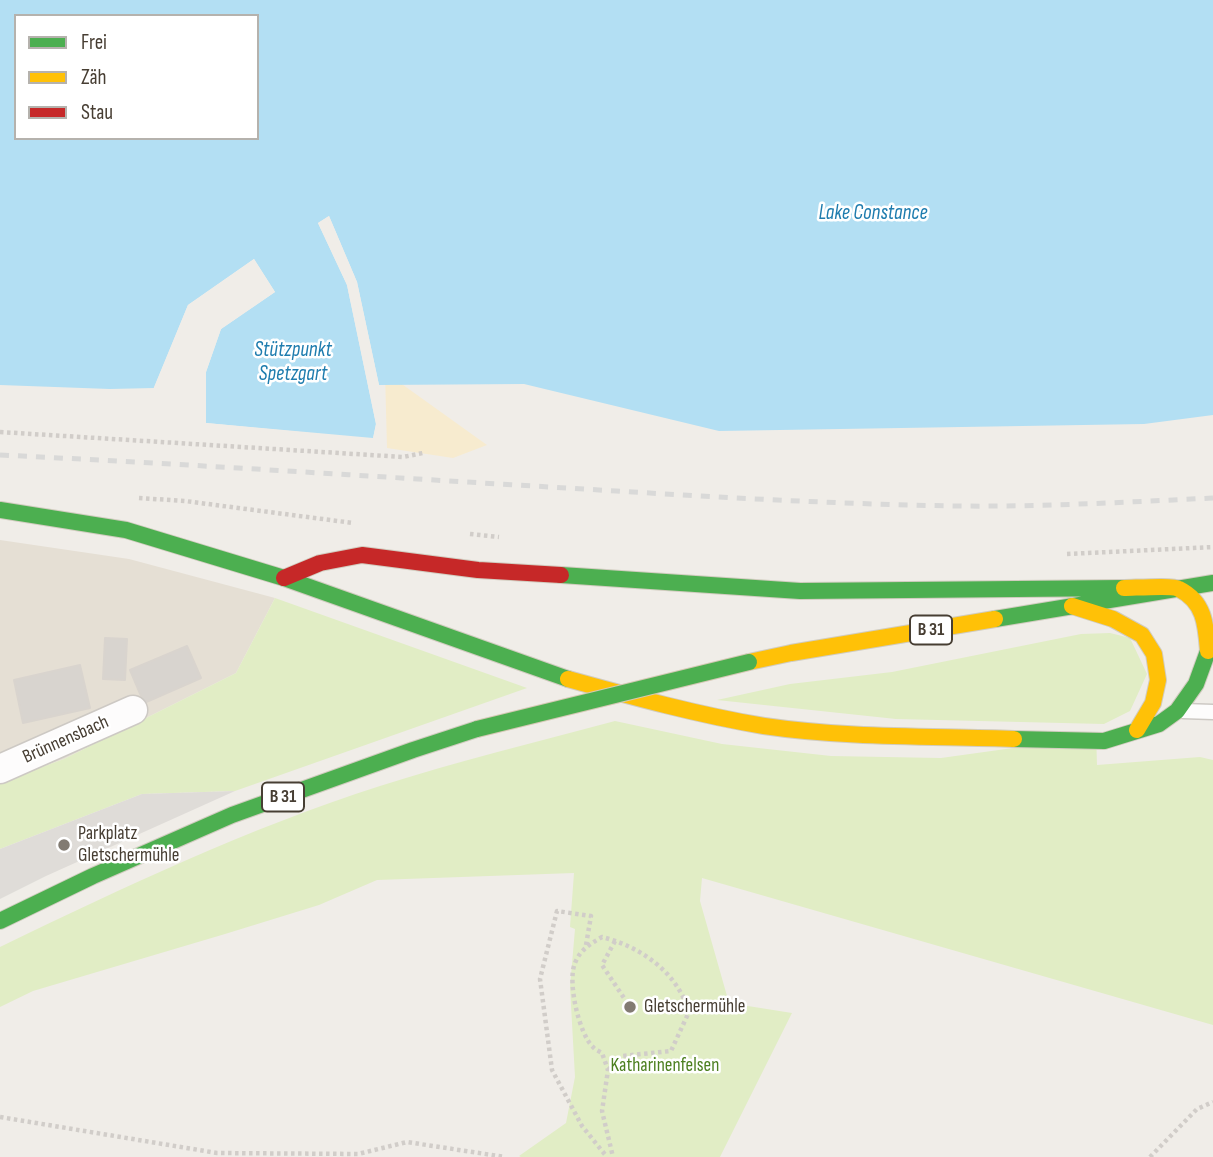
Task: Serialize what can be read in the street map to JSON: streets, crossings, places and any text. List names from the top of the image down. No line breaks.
{"streets":{"street":["B 31","Brünnensbach"]},"water":["Lake Constance","Stützpunkt Spetzgart"],"parks":["Katharinenfelsen"],"places":["Parkplatz Gletschermühle","Gletschermühle"],"legend":["Frei","Zäh","Stau"]}
